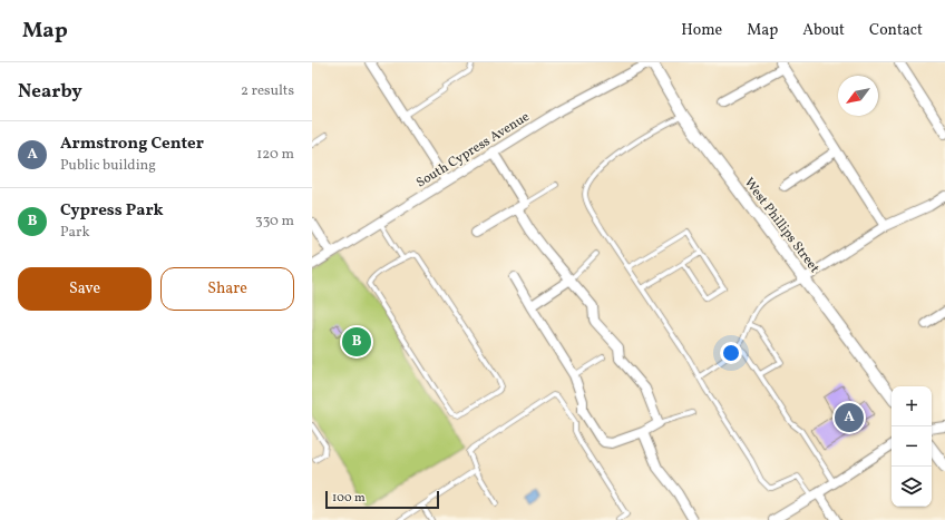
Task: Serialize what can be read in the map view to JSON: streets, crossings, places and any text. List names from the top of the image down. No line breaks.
{"streets":{"street":["South Cypress Avenue","West Phillips Street"]},"crossings":[["South Cypress Avenue","West Phillips Street"]],"scale_bar":"100 m","north":"bottom left","page":{"header":"Map","nav":["Home","Map","About","Contact"],"heading":["Nearby","2 results"],"list":[{"mark":"A","name":"Armstrong Center","note":"Public building","value":"120 m"},{"mark":"B","name":"Cypress Park","note":"Park","value":"330 m"}],"buttons":["Save","Share"],"pins":["B","A"],"map_buttons":["+","−"],"scale":"100 m"}}
